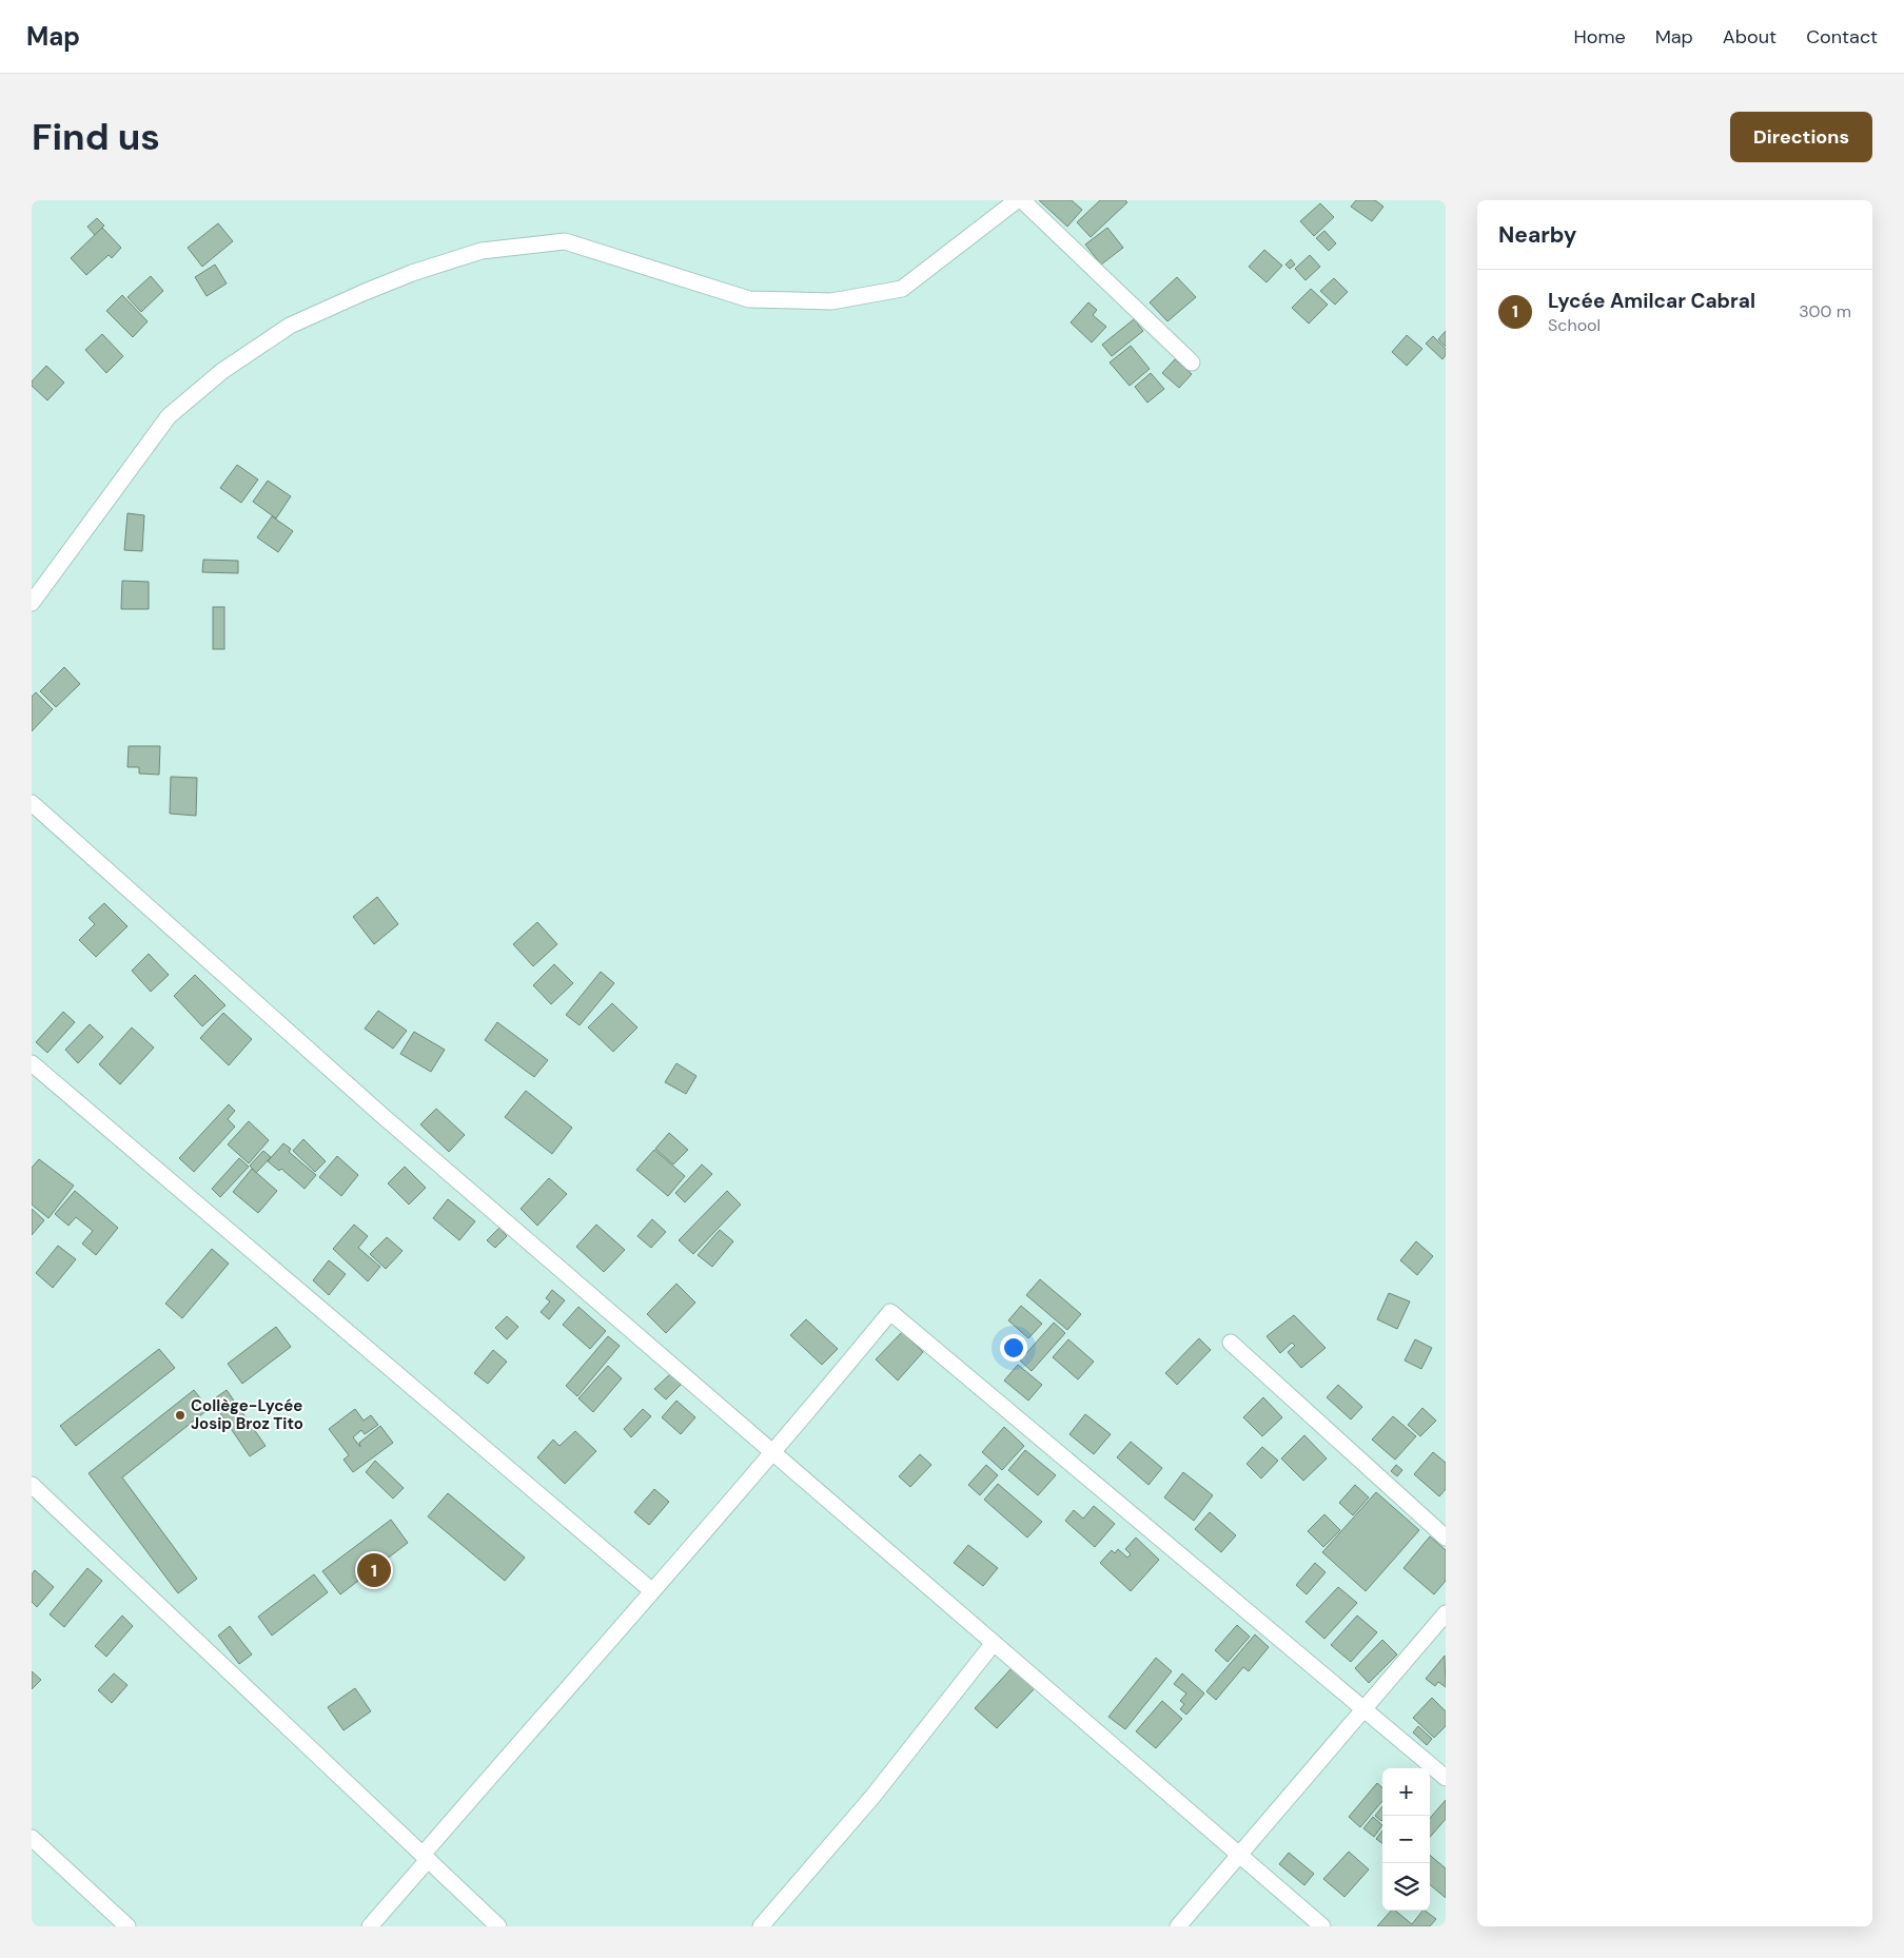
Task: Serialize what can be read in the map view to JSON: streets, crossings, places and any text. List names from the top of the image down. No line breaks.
{"places":["Collège-Lycée Josip Broz Tito"],"page":{"header":"Map","nav":["Home","Map","About","Contact"],"buttons":"Directions","title":"Find us","heading":"Nearby","list":[{"mark":"1","name":"Lycée Amilcar Cabral","note":"School","value":"300 m"}],"pins":"1","map_buttons":["+","−"]}}
